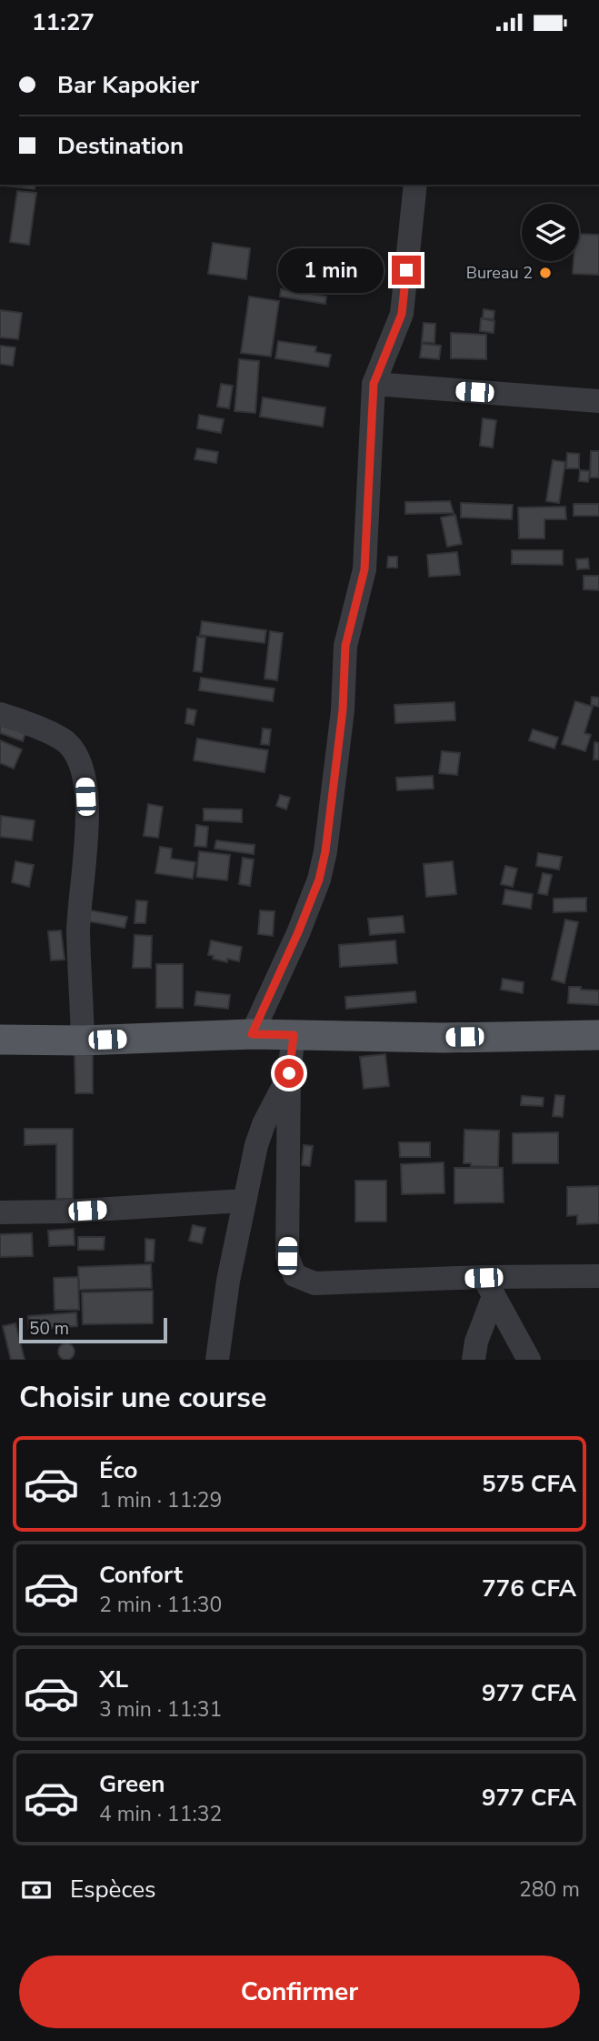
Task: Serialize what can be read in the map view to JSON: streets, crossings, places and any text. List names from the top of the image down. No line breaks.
{"places":["Bureau 2"],"scale_bar":"50 m","page":{"status":"11:27","banner":["Bar Kapokier","Destination"],"bubble":"1 min","scale":"50 m","heading":"Choisir une course","list":[{"name":"Éco","note":"1 min · 11:29","value":"575 CFA"},{"name":"Confort","note":"2 min · 11:30","value":"776 CFA"},{"name":"XL","note":"3 min · 11:31","value":"977 CFA"},{"name":"Green","note":"4 min · 11:32","value":"977 CFA"}],"pay":["Espèces","280 m"],"buttons":"Confirmer"}}
